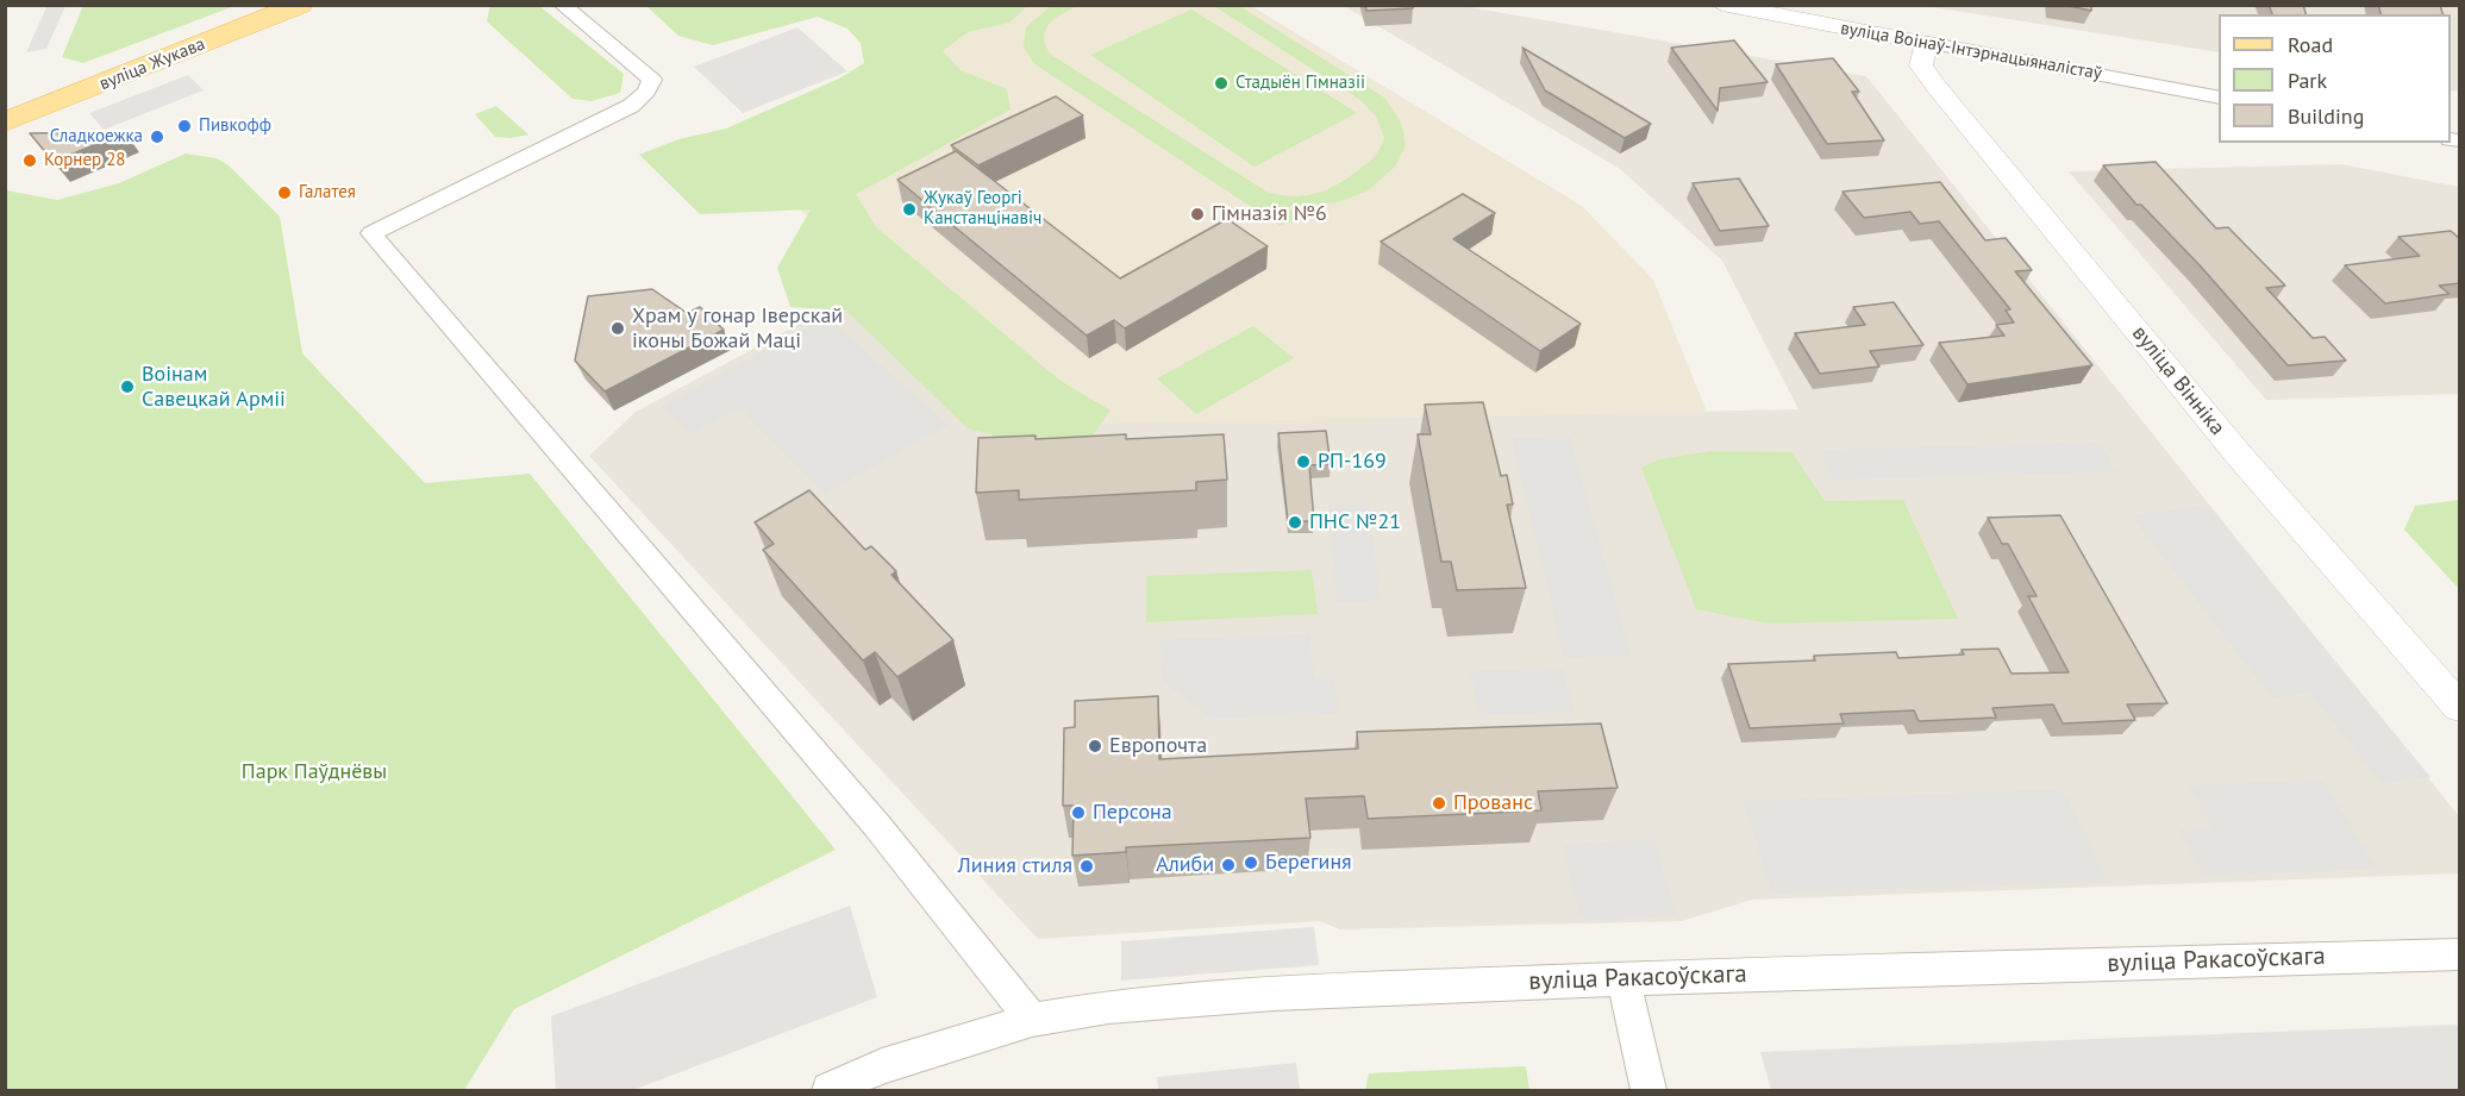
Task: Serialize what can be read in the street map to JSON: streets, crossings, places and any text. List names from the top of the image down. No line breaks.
{"streets":{"main road":["вуліца Жукава"],"street":["вуліца Воінаў-Інтэрнацыяналістаў","вуліца Вінніка","вуліца Ракасоўскага"]},"crossings":[["вуліца Воінаў-Інтэрнацыяналістаў","вуліца Вінніка"]],"parks":["Парк Паўднёвы"],"places":["Стадыён Гімназіі","Пивкофф","Сладкоежка","Корнер 28","Галатея","Жукаў Георгі Канстанцінавіч","Гімназія №6","Храм у гонар Іверскай іконы Божай Маці","Воінам Савецкай Арміі","РП-169","ПНС №21","Европочта","Прованс","Персона","Берегиня","Алиби","Линия стиля"],"legend":["Road","Park","Building"]}
